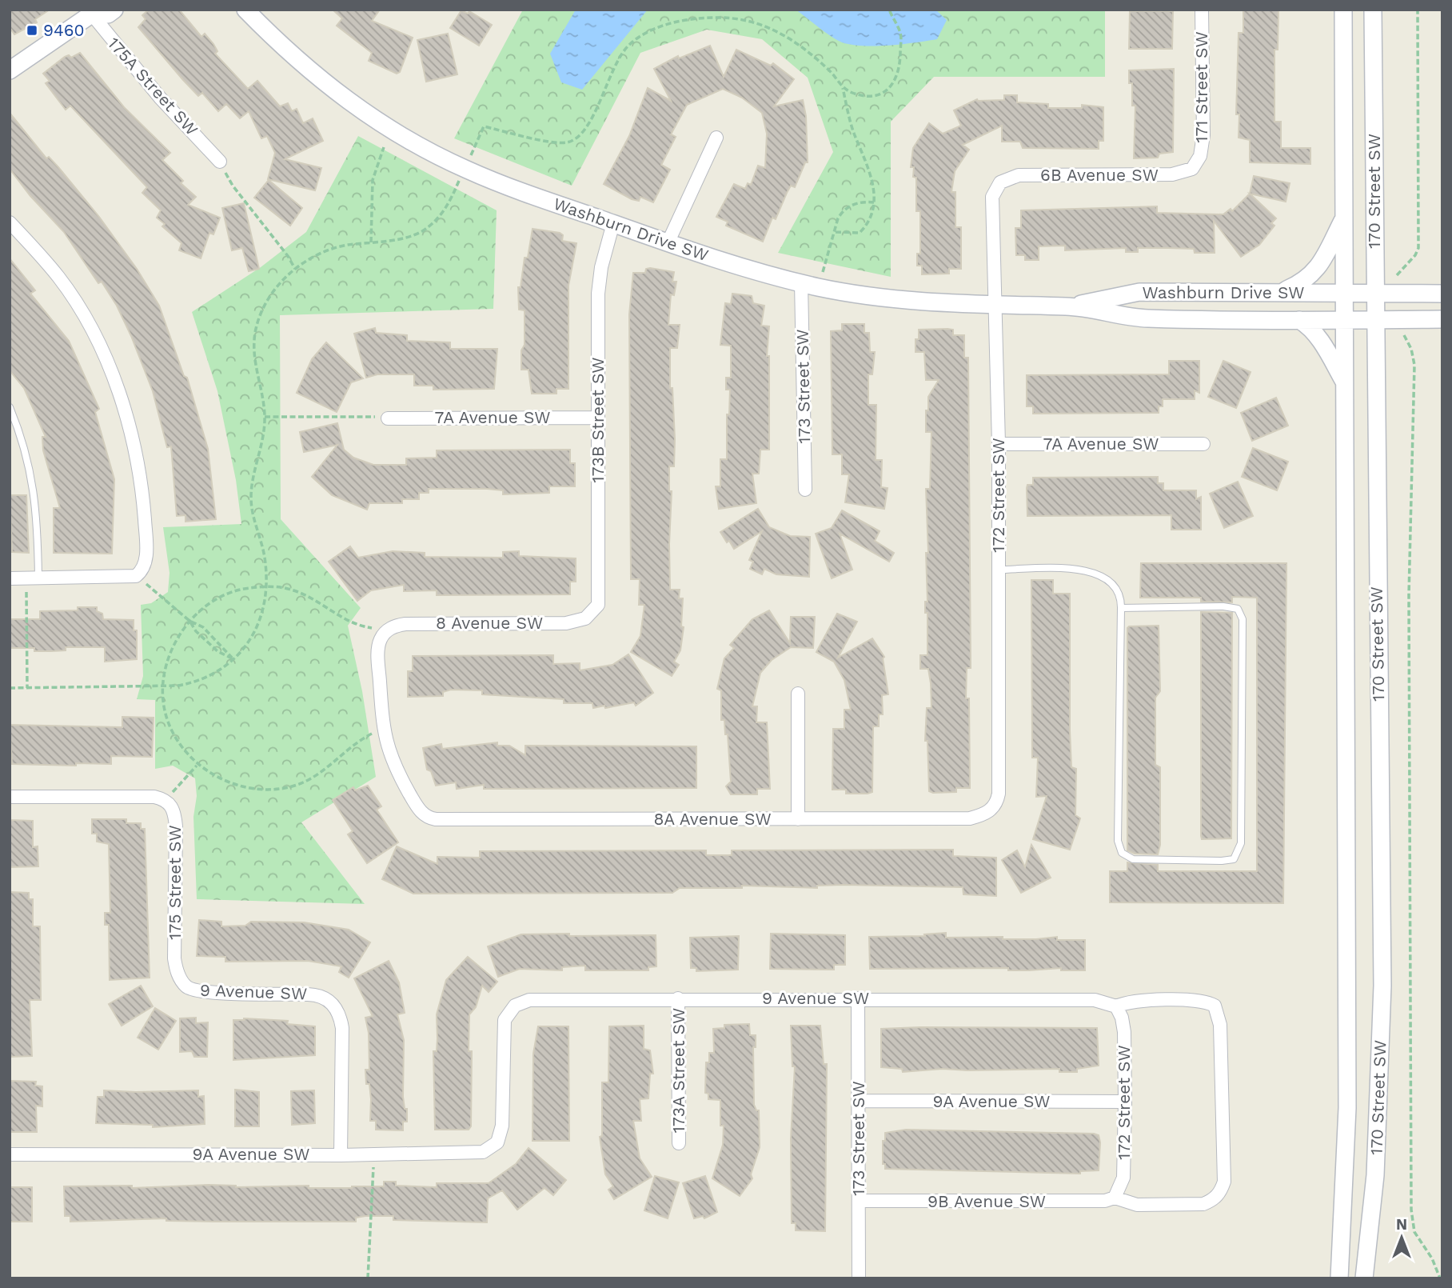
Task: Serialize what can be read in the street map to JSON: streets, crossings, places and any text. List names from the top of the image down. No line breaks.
{"streets":{"main road":["170 Street SW","Washburn Drive SW"],"street":["175A Street SW","171 Street SW","6B Avenue SW","173 Street SW","7A Avenue SW","173B Street SW","172 Street SW","8 Avenue SW","8A Avenue SW","175 Street SW","9 Avenue SW","173A Street SW","9A Avenue SW","9B Avenue SW"]},"crossings":[["171 Street SW","6B Avenue SW"],["6B Avenue SW","172 Street SW"],["170 Street SW","Washburn Drive SW"],["Washburn Drive SW","173 Street SW"],["Washburn Drive SW","173B Street SW"],["Washburn Drive SW","172 Street SW"],["173 Street SW","9 Avenue SW"],["173 Street SW","9A Avenue SW"],["173 Street SW","9B Avenue SW"],["7A Avenue SW","173B Street SW"],["7A Avenue SW","172 Street SW"],["173B Street SW","8 Avenue SW"],["172 Street SW","8A Avenue SW"],["172 Street SW","9 Avenue SW"],["172 Street SW","9A Avenue SW"],["172 Street SW","9B Avenue SW"],["175 Street SW","9 Avenue SW"],["9 Avenue SW","173A Street SW"],["9 Avenue SW","9A Avenue SW"]],"places":{"transit":["9460"]},"north":"top"}
